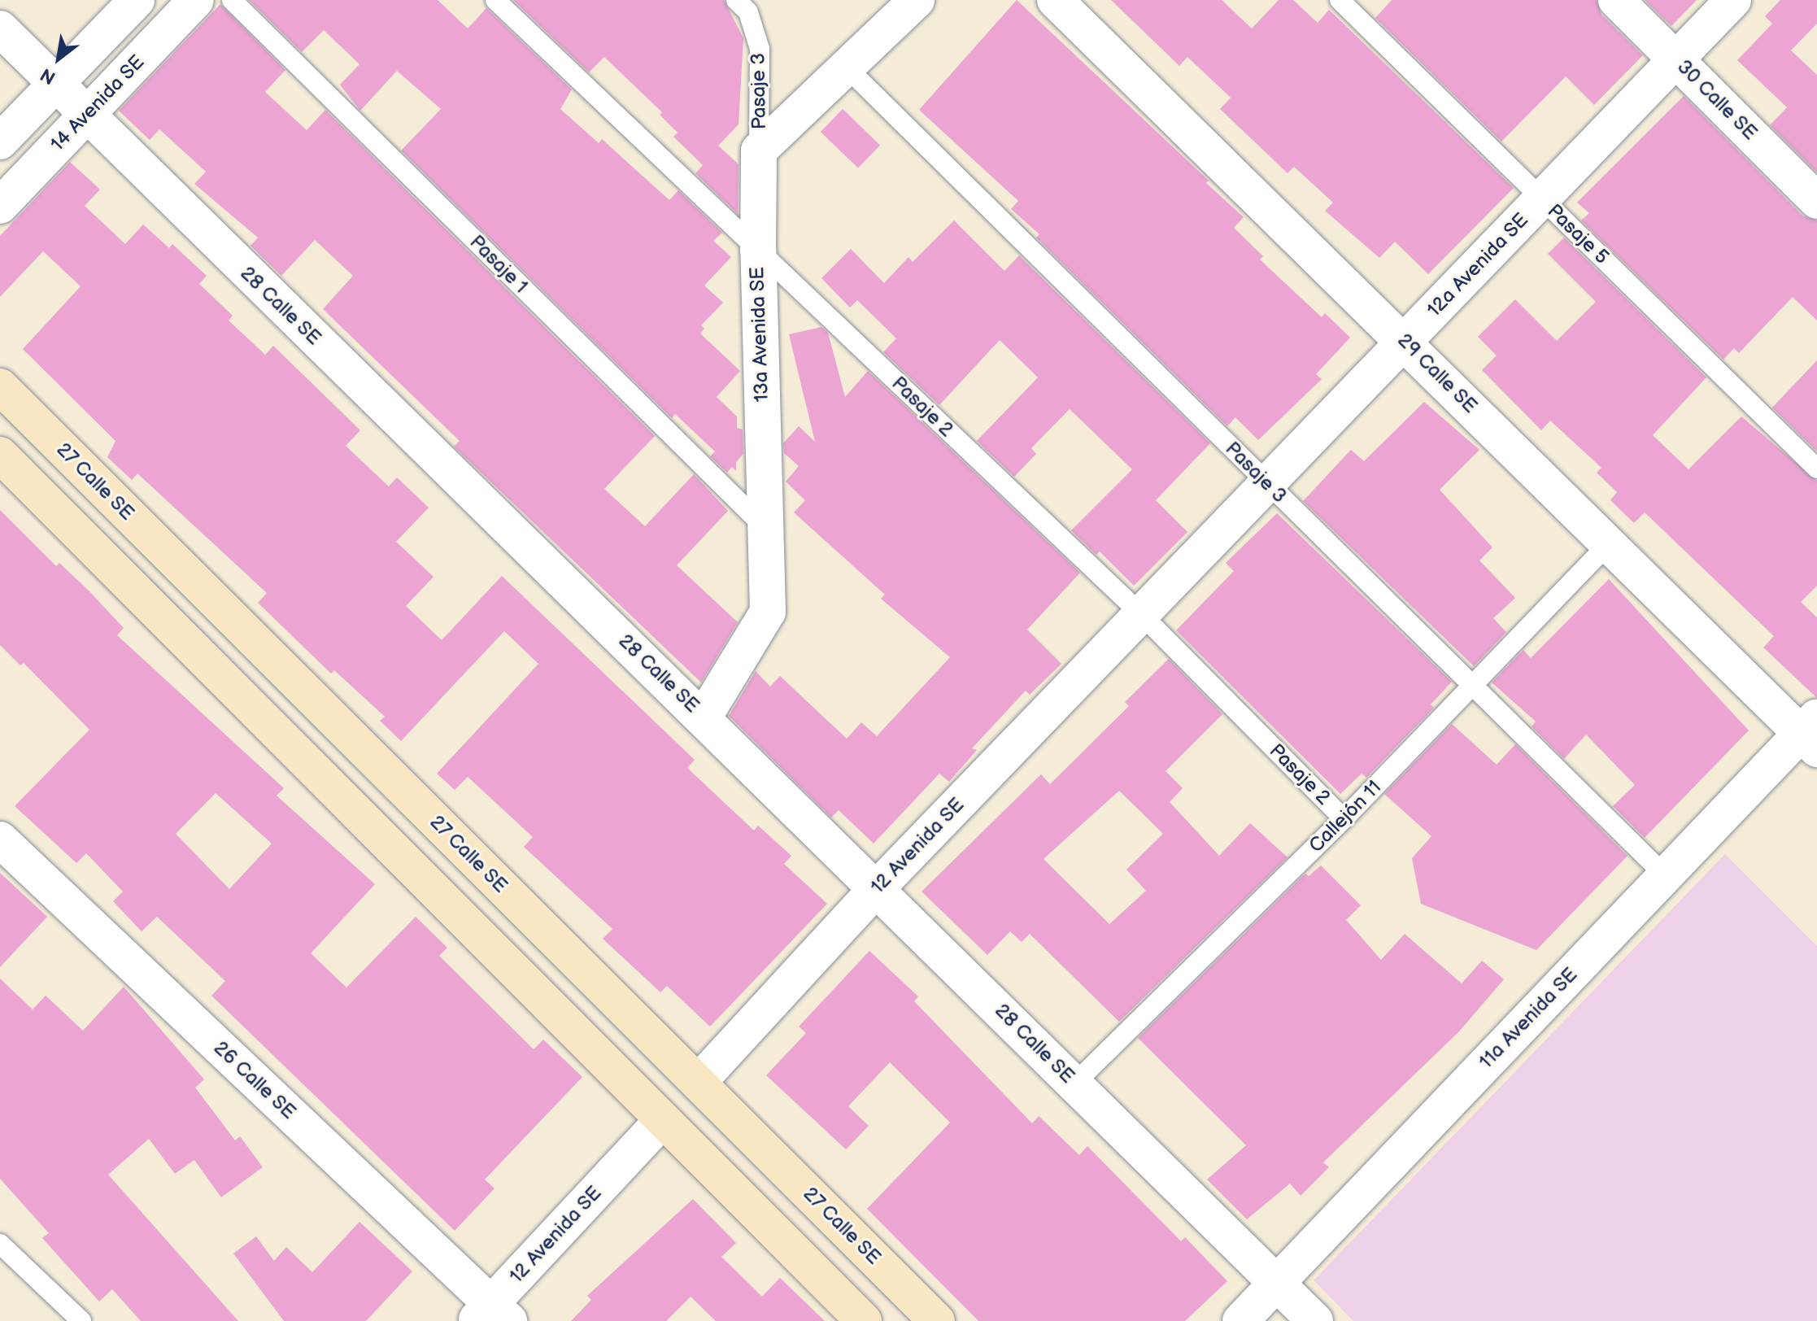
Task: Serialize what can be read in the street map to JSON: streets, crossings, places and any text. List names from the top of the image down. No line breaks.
{"streets":{"main road":["27 Calle SE"],"street":["30 Calle SE","14 Avenida SE","12a Avenida SE","28 Calle SE","13a Avenida SE","29 Calle SE","12 Avenida SE","11a Avenida SE","26 Calle SE"],"lane":["Pasaje 3","Pasaje 5","Pasaje 1","Pasaje 2","Callejón 11"]},"crossings":[["Pasaje 3","12a Avenida SE"],["Pasaje 3","13a Avenida SE"],["Pasaje 3","Callejón 11"],["Pasaje 3","11a Avenida SE"],["30 Calle SE","12a Avenida SE"],["14 Avenida SE","28 Calle SE"],["Pasaje 5","12a Avenida SE"],["Pasaje 1","13a Avenida SE"],["12a Avenida SE","29 Calle SE"],["12a Avenida SE","Pasaje 2"],["12a Avenida SE","12 Avenida SE"],["28 Calle SE","13a Avenida SE"],["28 Calle SE","Callejón 11"],["28 Calle SE","12 Avenida SE"],["28 Calle SE","11a Avenida SE"],["13a Avenida SE","Pasaje 2"],["29 Calle SE","Callejón 11"],["29 Calle SE","11a Avenida SE"],["Pasaje 2","Callejón 11"],["Pasaje 2","12 Avenida SE"],["27 Calle SE","12 Avenida SE"],["12 Avenida SE","26 Calle SE"]],"north":"bottom left"}
